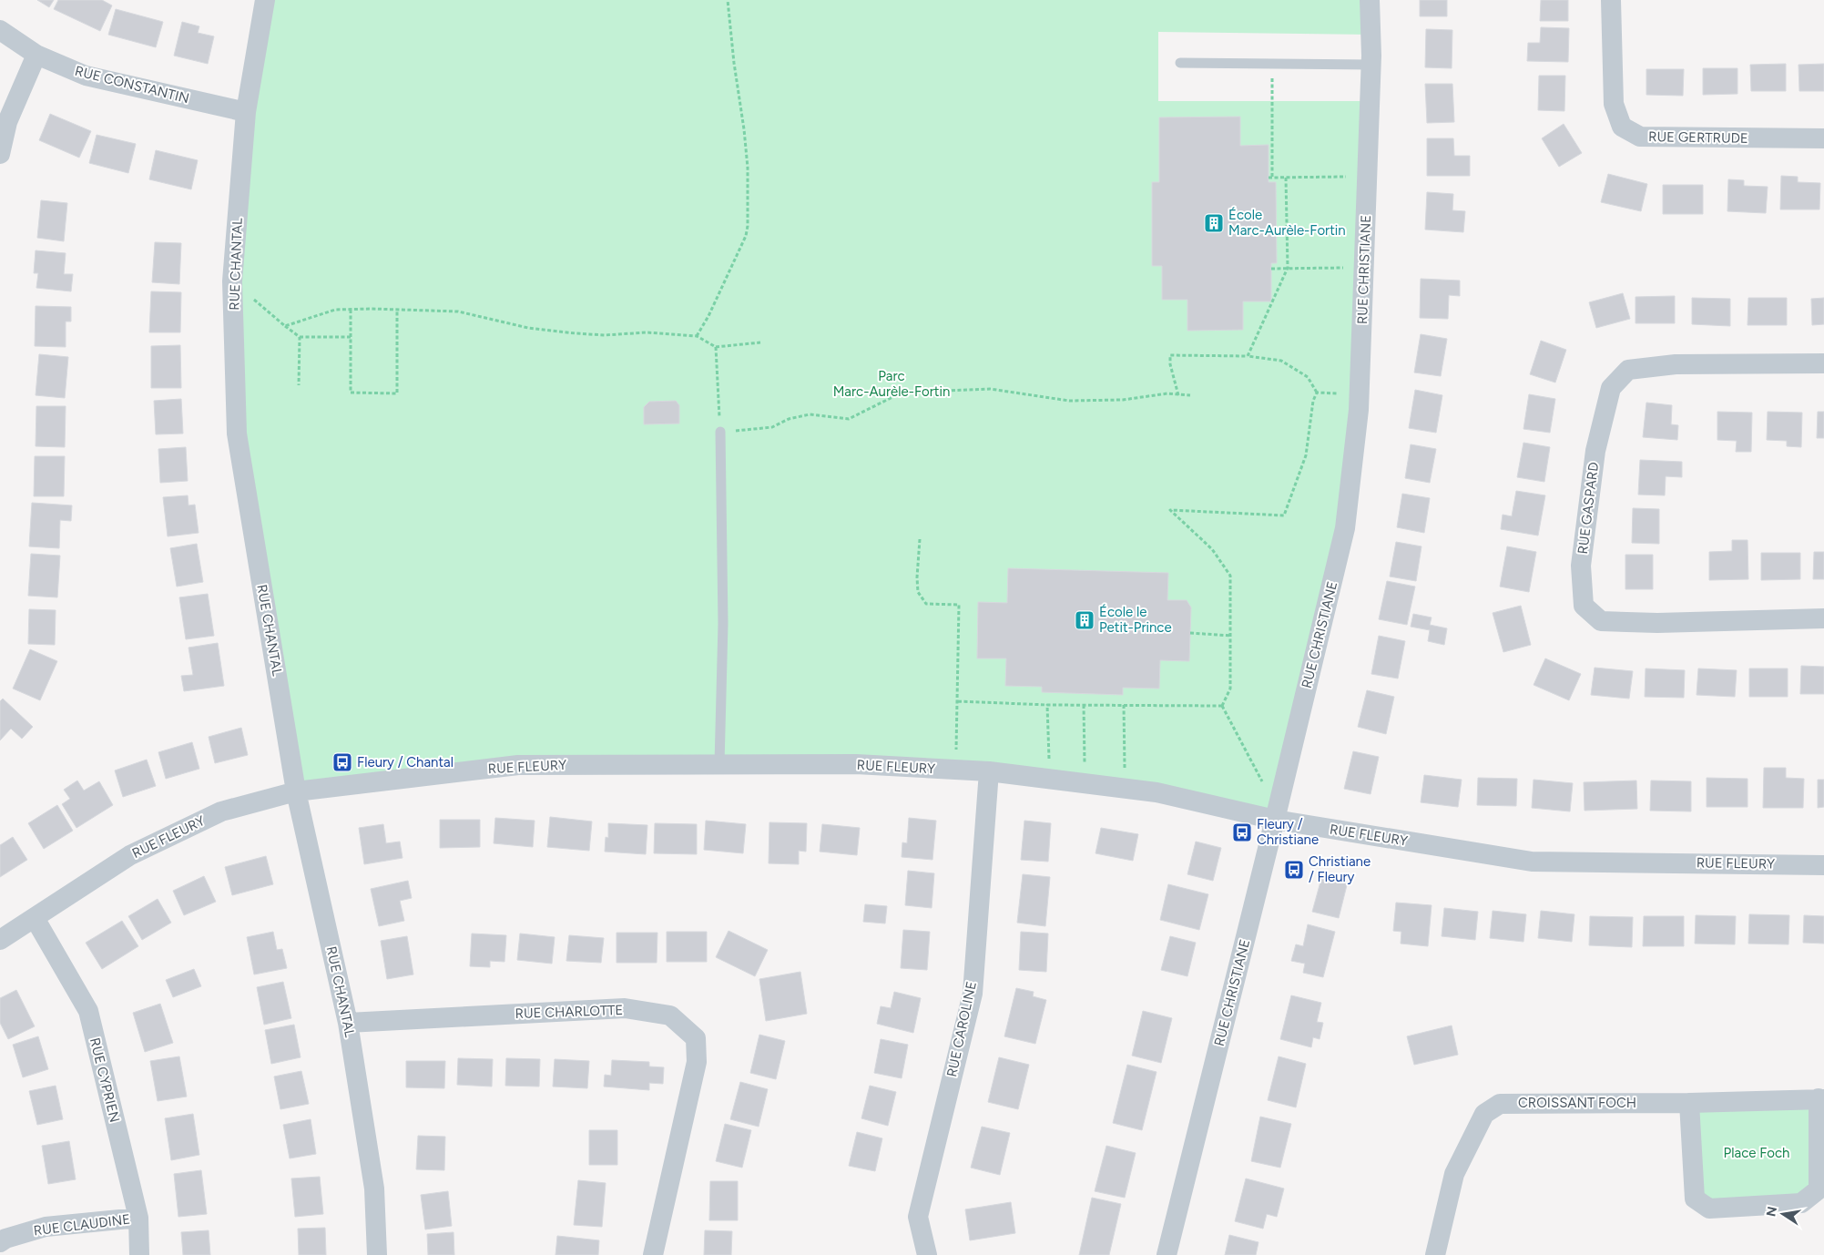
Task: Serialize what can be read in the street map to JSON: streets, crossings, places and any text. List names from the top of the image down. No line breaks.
{"streets":{"street":["RUE CONSTANTIN","RUE GERTRUDE","RUE CHANTAL","RUE CHRISTIANE","RUE GASPARD","RUE FLEURY","RUE CHARLOTTE","RUE CAROLINE","RUE CYPRIEN","CROISSANT FOCH","RUE CLAUDINE"]},"crossings":[["RUE CONSTANTIN","RUE CHANTAL"],["RUE CHANTAL","RUE FLEURY"],["RUE CHANTAL","RUE CHARLOTTE"],["RUE CHRISTIANE","RUE FLEURY"],["RUE FLEURY","RUE CAROLINE"],["RUE FLEURY","RUE CYPRIEN"],["RUE CYPRIEN","RUE CLAUDINE"]],"parks":["Parc Marc-Aurèle-Fortin","Place Foch"],"places":{"building":["École Marc-Aurèle-Fortin","École le Petit-Prince"],"bus stop":["Fleury / Chantal","Fleury / Christiane","Christiane / Fleury"]},"north":"left"}
